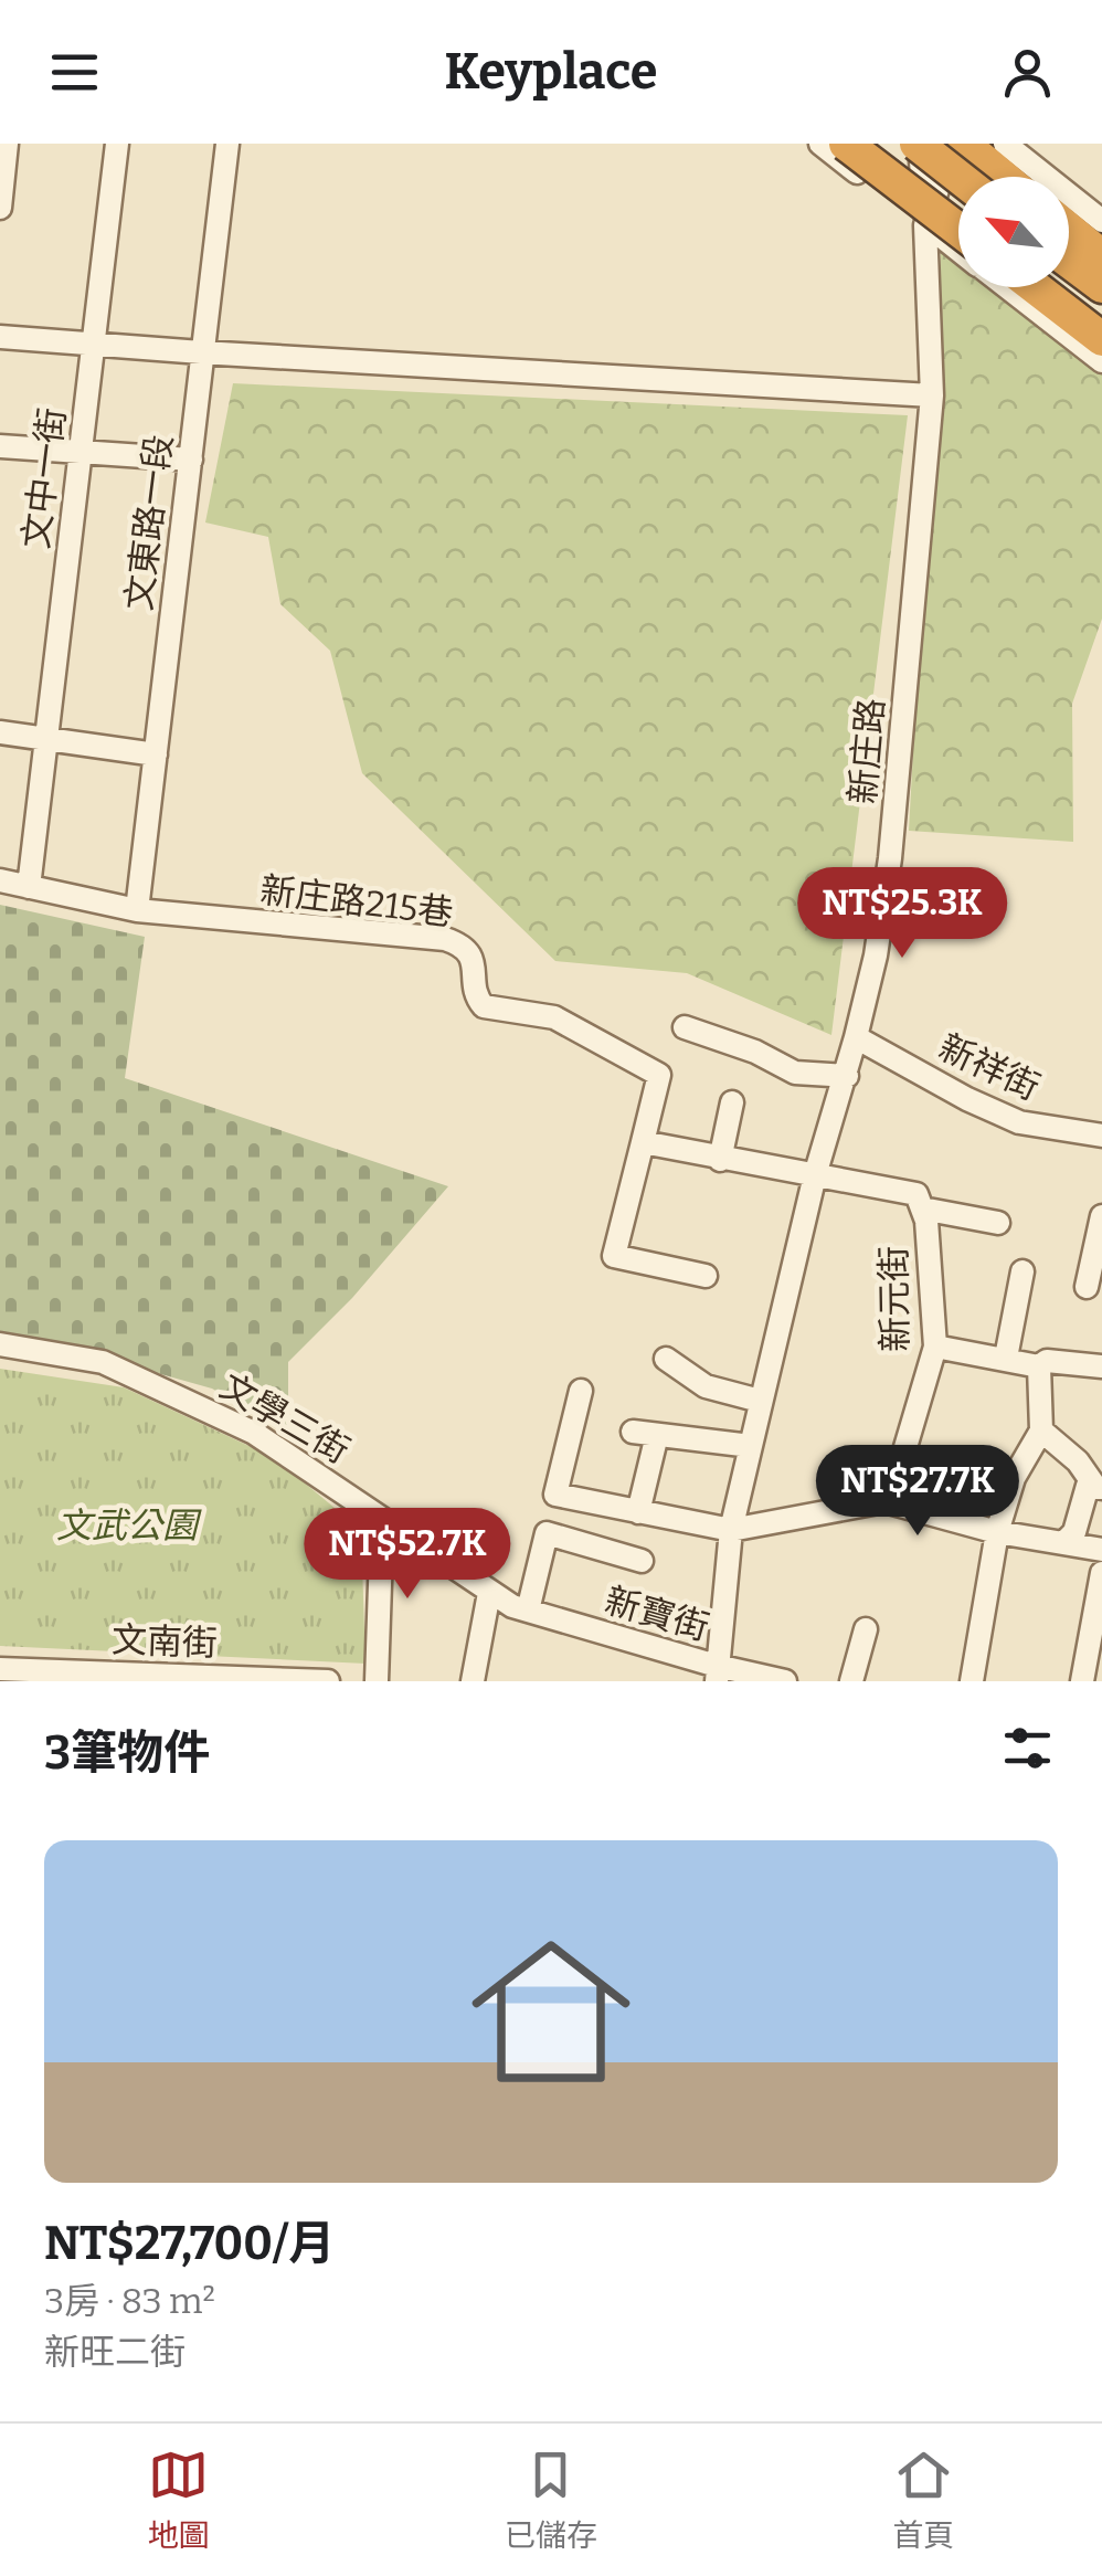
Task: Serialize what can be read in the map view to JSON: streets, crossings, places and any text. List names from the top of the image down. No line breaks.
{"streets":{"street":["文中一街","文東路一段","新庄路","新庄路215巷","新祥街","新元街","文學三街","新寶街","文南街"]},"crossings":[["文東路一段","新庄路215巷"],["新庄路","新祥街"],["新庄路","新元街"],["新庄路","新寶街"],["文學三街","新寶街"]],"parks":["文武公園"],"north":"top left","page":{"header":"Keyplace","price":["NT$25.3K","NT$27.7K","NT$52.7K"],"heading":"3筆物件","list":[{"name":"NT$27,700/月","note":"3房 · 83 m² · 新旺二街"}],"tabs":["地圖","已儲存","首頁"]}}
